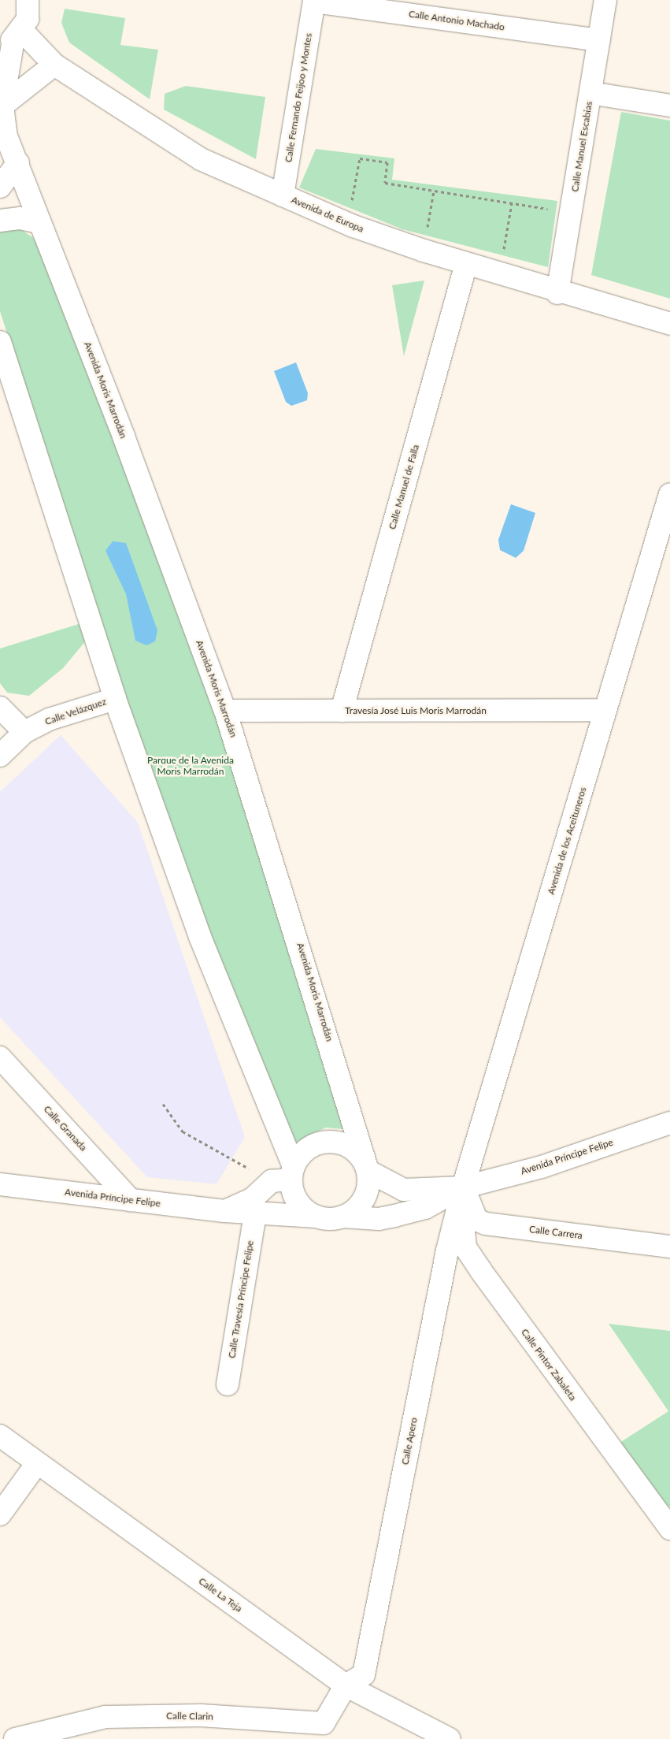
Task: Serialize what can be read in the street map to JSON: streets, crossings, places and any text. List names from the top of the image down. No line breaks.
{"streets":{"street":["Calle Antonio Machado","Calle Fernando Feijoo y Montes","Calle Manuel Escabias","Avenida de Europa","Avenida Moris Marrodán","Calle Manuel de Falla","Travesía José Luis Moris Marrodán","Calle Velázquez","Avenida de los Aceituneros","Calle Granada","Avenida Príncipe Felipe","Calle Carrera","Calle Travesía Príncipe Felipe","Calle Pintor Zabaleta","Calle Apero","Calle La Teja","Calle Clarin"]},"crossings":[["Calle Antonio Machado","Calle Fernando Feijoo y Montes"],["Calle Antonio Machado","Calle Manuel Escabias"],["Calle Fernando Feijoo y Montes","Avenida de Europa"],["Calle Manuel Escabias","Avenida de Europa"],["Avenida de Europa","Avenida Moris Marrodán"],["Avenida de Europa","Calle Manuel de Falla"],["Avenida Moris Marrodán","Travesía José Luis Moris Marrodán"],["Avenida Moris Marrodán","Avenida Príncipe Felipe"],["Calle Manuel de Falla","Travesía José Luis Moris Marrodán"],["Travesía José Luis Moris Marrodán","Avenida de los Aceituneros"],["Avenida de los Aceituneros","Avenida Príncipe Felipe"],["Avenida de los Aceituneros","Calle Carrera"],["Avenida de los Aceituneros","Calle Pintor Zabaleta"],["Avenida de los Aceituneros","Calle Apero"],["Calle Granada","Avenida Príncipe Felipe"],["Avenida Príncipe Felipe","Calle Carrera"],["Avenida Príncipe Felipe","Calle Travesía Príncipe Felipe"],["Avenida Príncipe Felipe","Calle Pintor Zabaleta"],["Avenida Príncipe Felipe","Calle Apero"],["Calle Carrera","Calle Pintor Zabaleta"],["Calle Carrera","Calle Apero"],["Calle Pintor Zabaleta","Calle Apero"],["Calle Apero","Calle La Teja"],["Calle Apero","Calle Clarin"],["Calle La Teja","Calle Clarin"]],"parks":["Parque de la Avenida Moris Marrodán"]}
